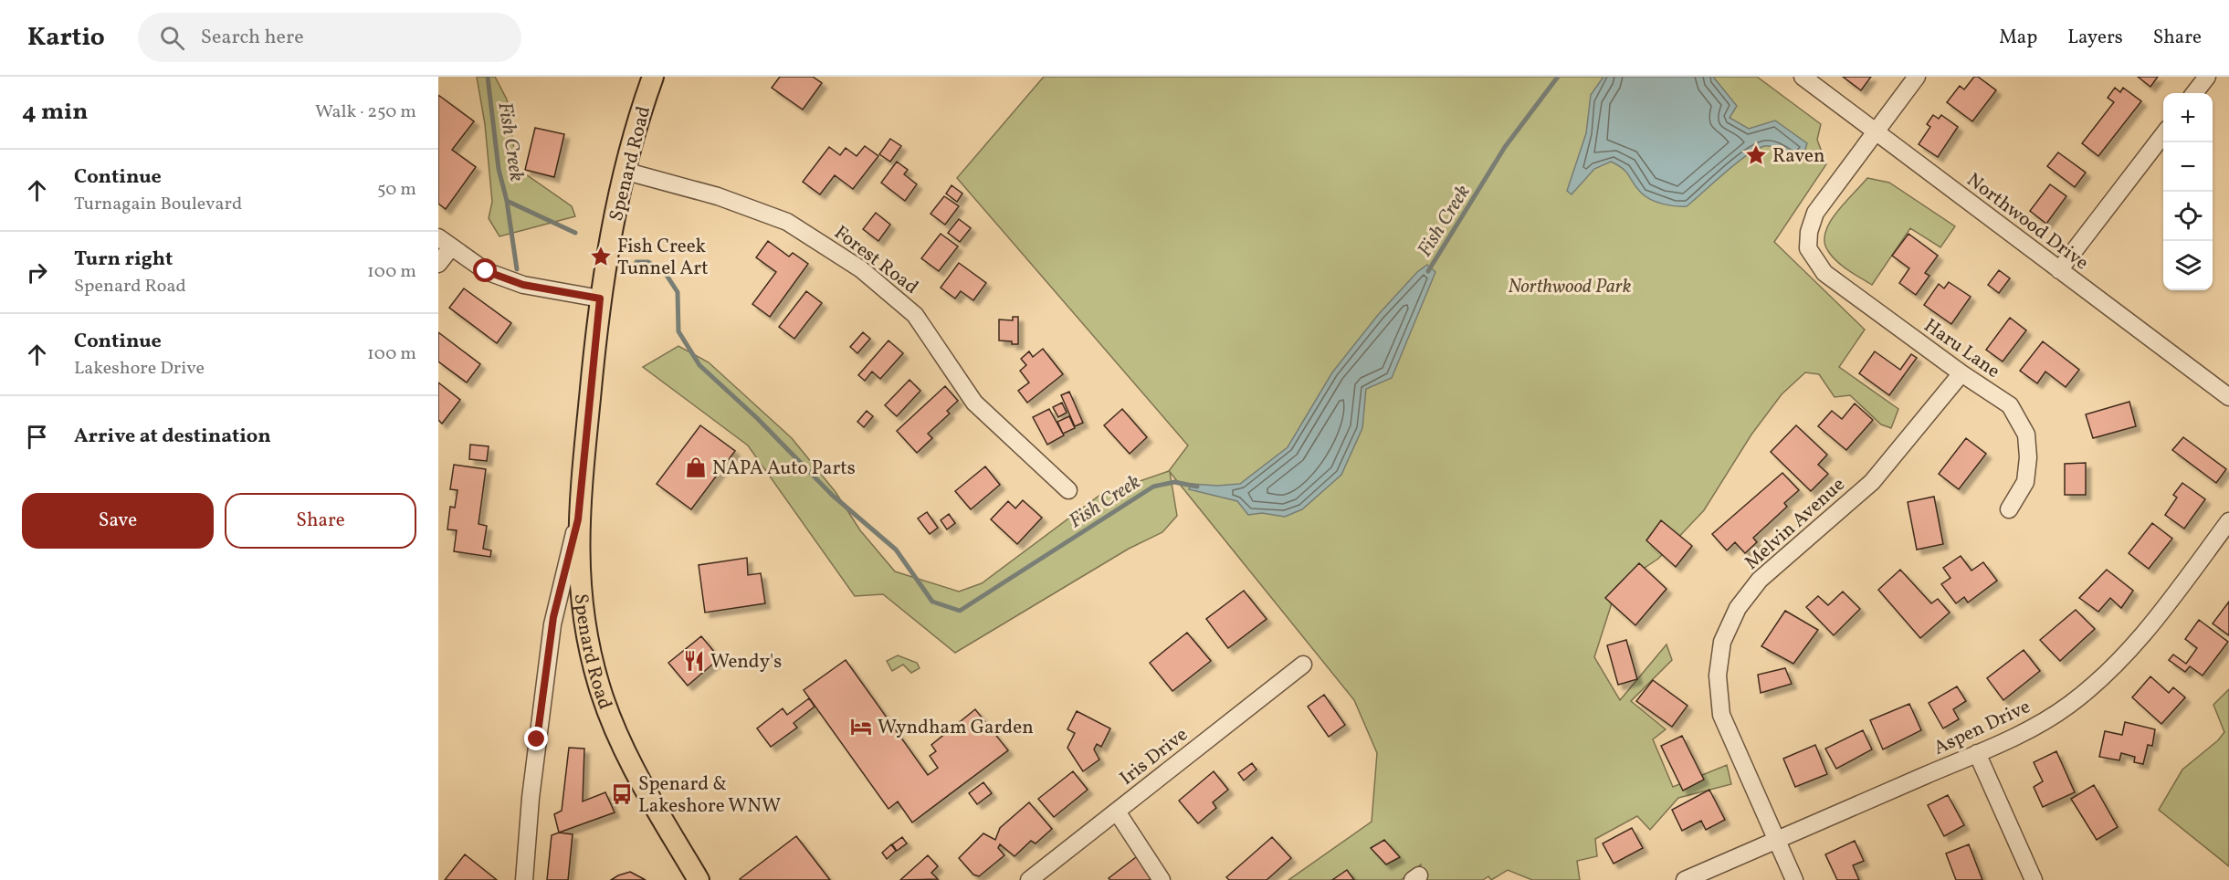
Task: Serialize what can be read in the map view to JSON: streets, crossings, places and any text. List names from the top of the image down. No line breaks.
{"streets":{"main road":["Spenard Road"],"street":["Northwood Drive","Forest Road","Haru Lane","Melvin Avenue","Aspen Drive","Iris Drive"]},"crossings":[["Spenard Road","Forest Road"],["Northwood Drive","Haru Lane"],["Haru Lane","Melvin Avenue"],["Melvin Avenue","Aspen Drive"]],"water":["Fish Creek"],"parks":["Northwood Park"],"places":{"place":["Raven","Fish Creek Tunnel Art"],"shop":["NAPA Auto Parts"],"restaurant":["Wendy's"],"hotel":["Wyndham Garden"],"bus stop":["Spenard & Lakeshore WNW"]},"page":{"header":"Kartio","search":"Search here","nav":["Map","Layers","Share"],"heading":["4 min","Walk · 250 m"],"map_buttons":["+","−"],"list":[["Continue","Turnagain Boulevard","50 m"],["Turn right","Spenard Road","100 m"],["Continue","Lakeshore Drive","100 m"],"Arrive at destination"],"buttons":["Save","Share"]}}
